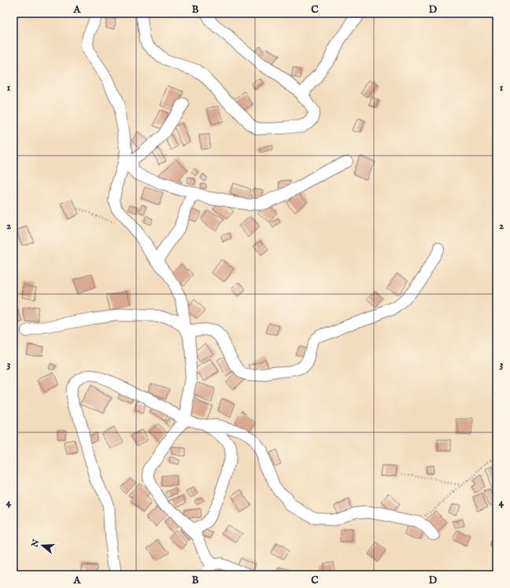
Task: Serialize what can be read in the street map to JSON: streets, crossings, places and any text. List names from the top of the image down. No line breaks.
{"north":"left","grid":{"columns":["A","B","C","D"],"rows":["1","2","3","4"]}}
